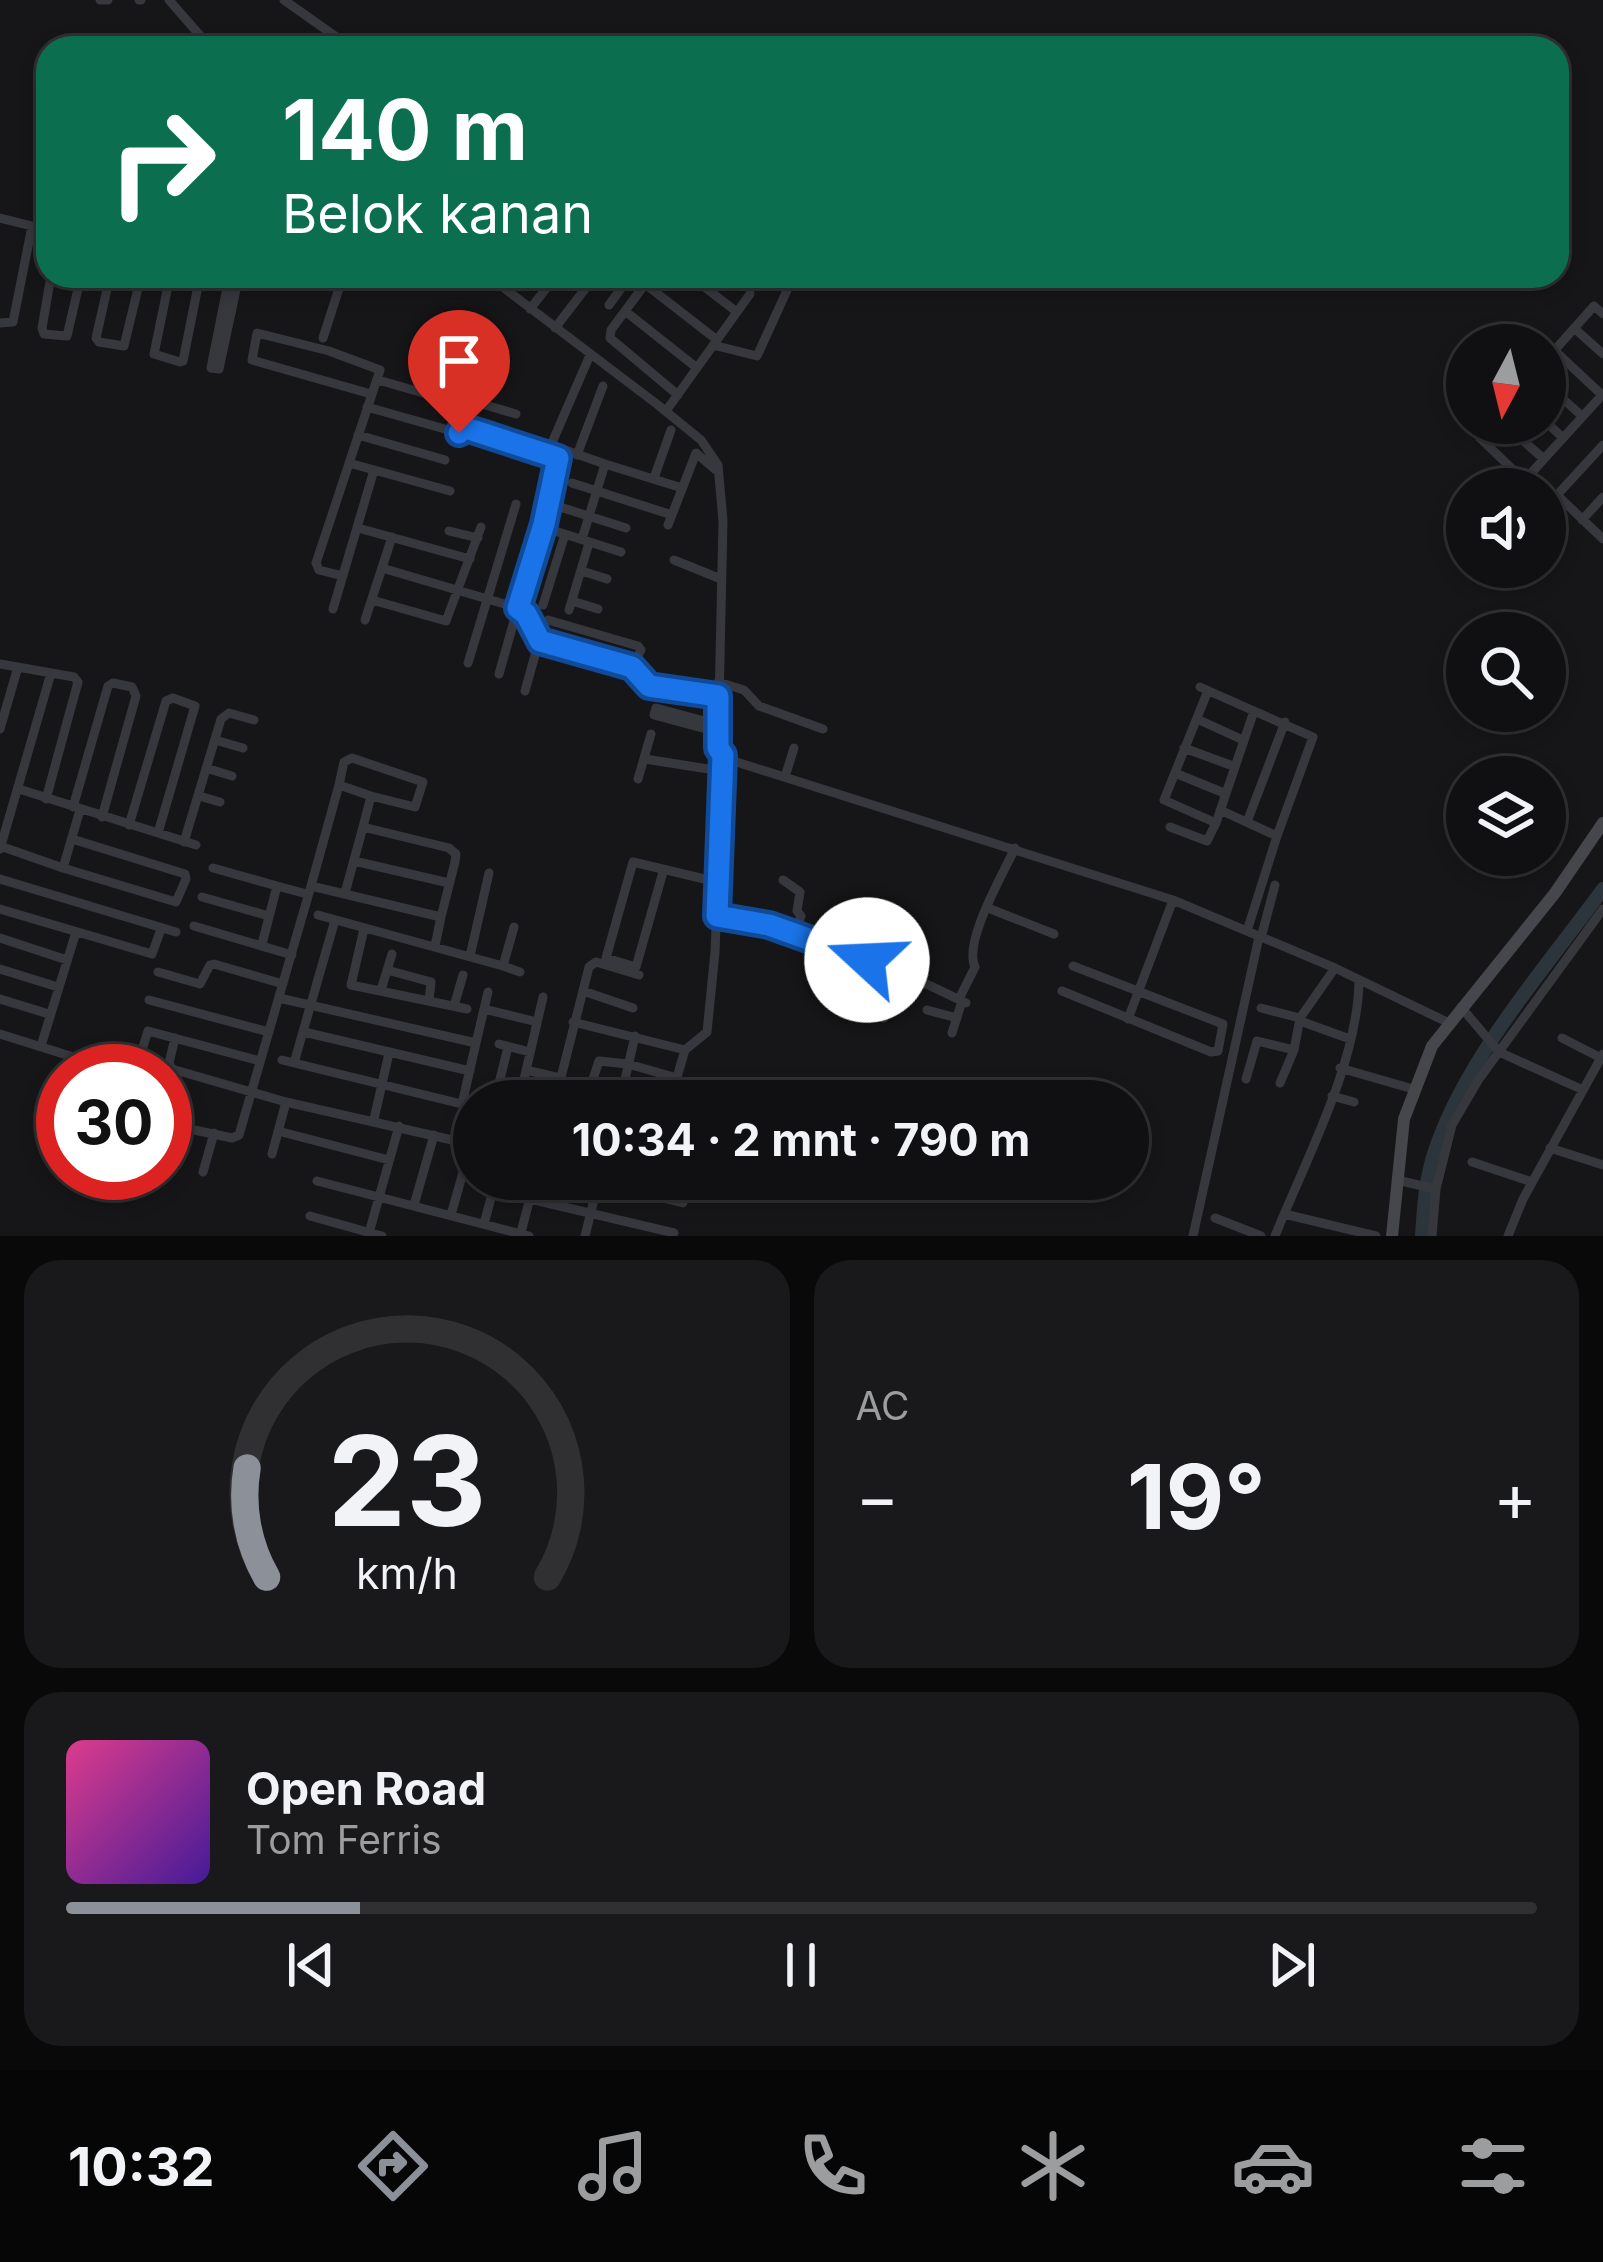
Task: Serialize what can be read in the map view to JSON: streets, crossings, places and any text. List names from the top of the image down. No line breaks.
{"north":"bottom","page":{"turn":["140 m","Belok kanan"],"limit":"30","trip":"10:34 · 2 mnt · 790 m","tile":"AC","heat":["−","19°","+"],"song":["Open Road","Tom Ferris"],"tabs":"10:32","gauge":["23","km/h"]}}
